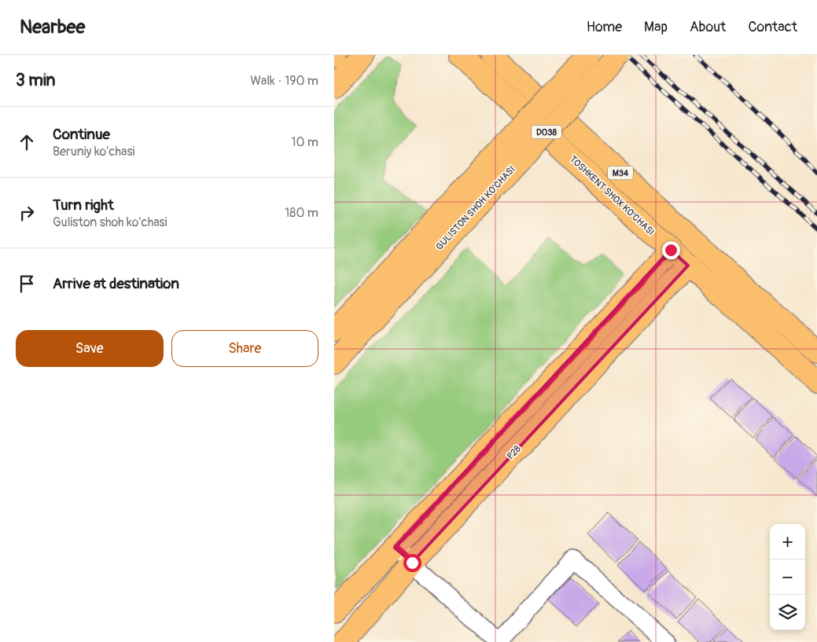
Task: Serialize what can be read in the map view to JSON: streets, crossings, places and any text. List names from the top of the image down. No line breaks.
{"streets":{"main road":["D038","M34","TOSHKENT SHOX KO'CHASI","GULISTON SHOH KO'CHASI","Р28"]},"crossings":[["TOSHKENT SHOX KO'CHASI","Р28"]],"page":{"header":"Nearbee","nav":["Home","Map","About","Contact"],"heading":["3 min","Walk · 190 m"],"list":[["Continue","Beruniy ko'chasi","10 m"],["Turn right","Guliston shoh ko'chasi","180 m"],"Arrive at destination"],"buttons":["Save","Share"],"map_buttons":["+","−"]}}
